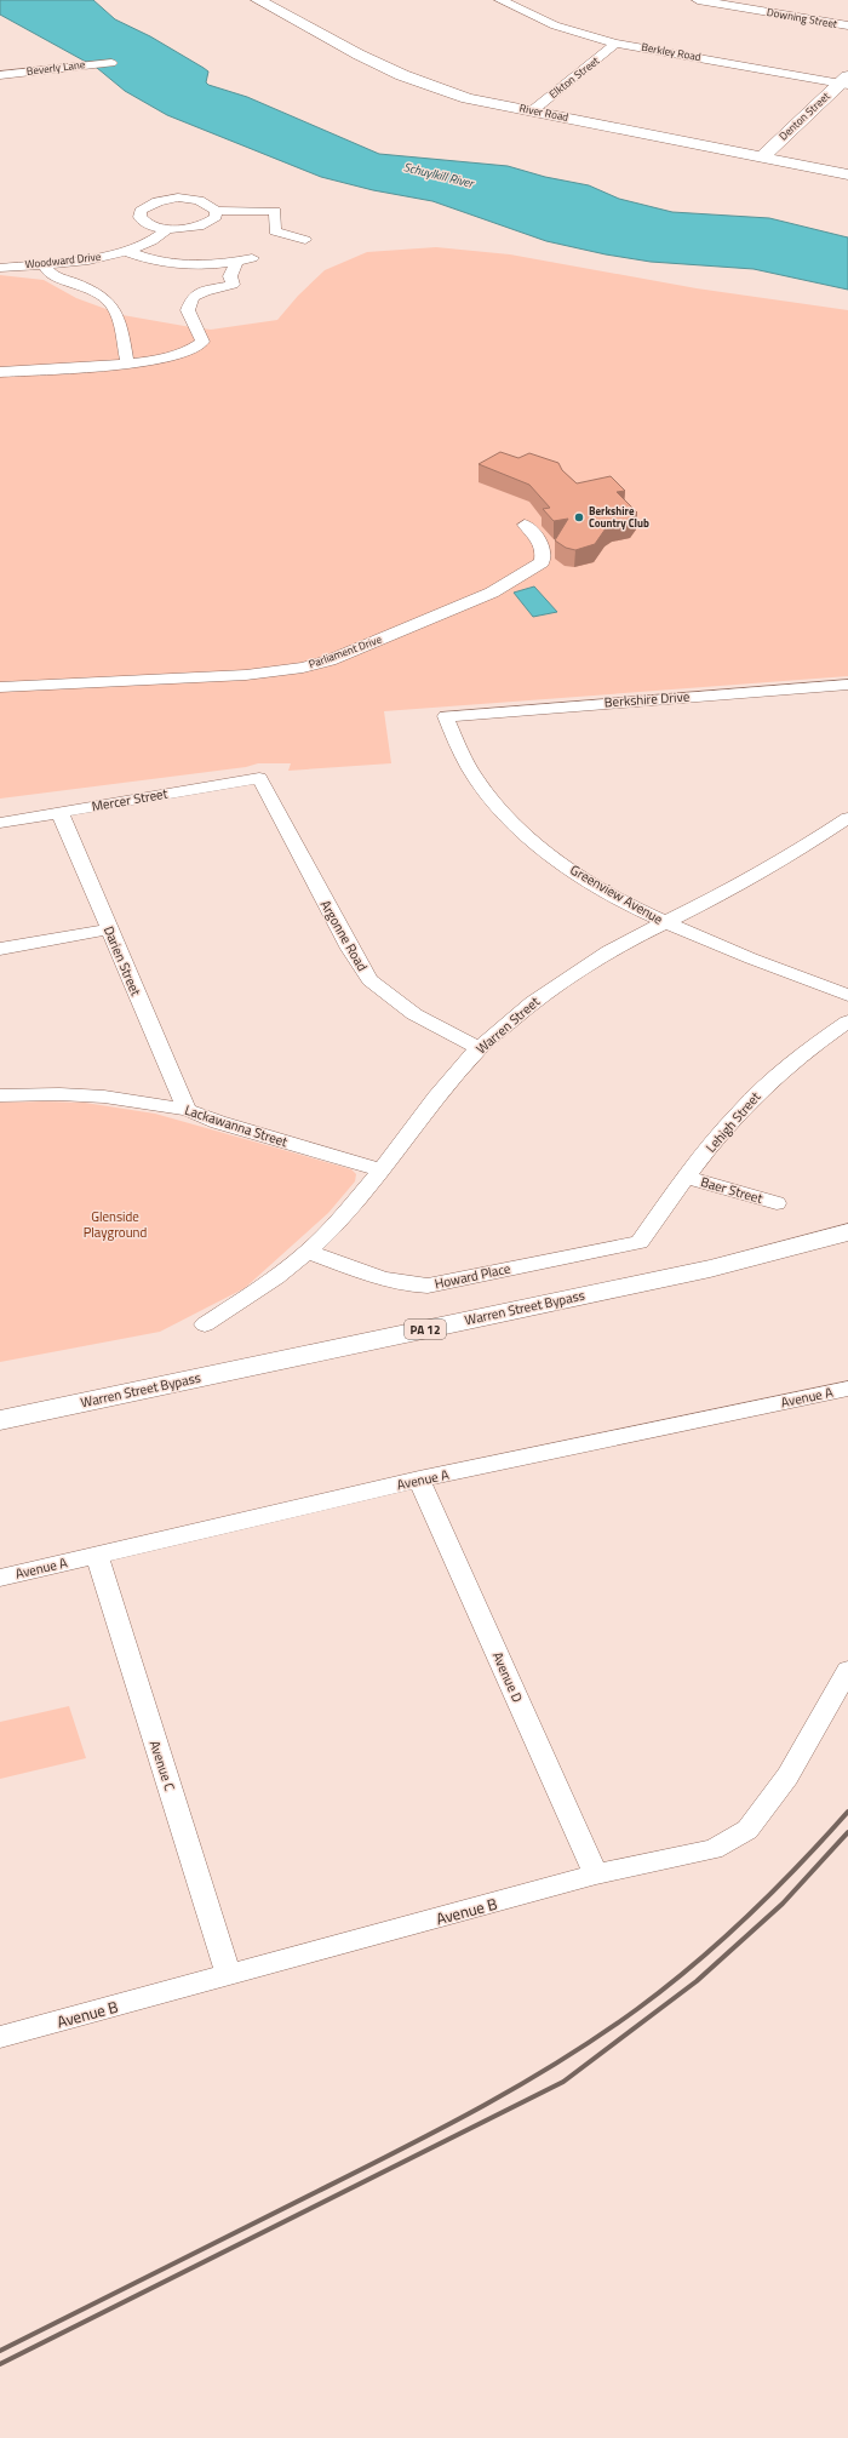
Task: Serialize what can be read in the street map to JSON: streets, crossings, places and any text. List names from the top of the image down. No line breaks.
{"streets":{"main road":["River Road","Denton Street","Warren Street Bypass","PA 12"],"street":["Downing Street","Berkley Road","Beverly Lane","Elkton Street","Woodward Drive","Parliament Drive","Berkshire Drive","Mercer Street","Greenview Avenue","Argonne Road","Darien Street","Warren Street","Lehigh Street","Lackawanna Street","Baer Street","Howard Place","Avenue A","Avenue D","Avenue C","Avenue B"]},"crossings":[["Berkley Road","Elkton Street"],["Berkley Road","Denton Street"],["Elkton Street","River Road"],["River Road","Denton Street"],["Berkshire Drive","Greenview Avenue"],["Mercer Street","Argonne Road"],["Mercer Street","Darien Street"],["Greenview Avenue","Warren Street"],["Argonne Road","Warren Street"],["Darien Street","Lackawanna Street"],["Warren Street","Lackawanna Street"],["Warren Street","Howard Place"],["Lehigh Street","Baer Street"],["Lehigh Street","Howard Place"],["Avenue A","Avenue D"],["Avenue A","Avenue C"],["Avenue D","Avenue B"],["Avenue C","Avenue B"]],"water":["Schuylkill River"],"parks":["Glenside Playground"],"places":["Berkshire Country Club"]}
